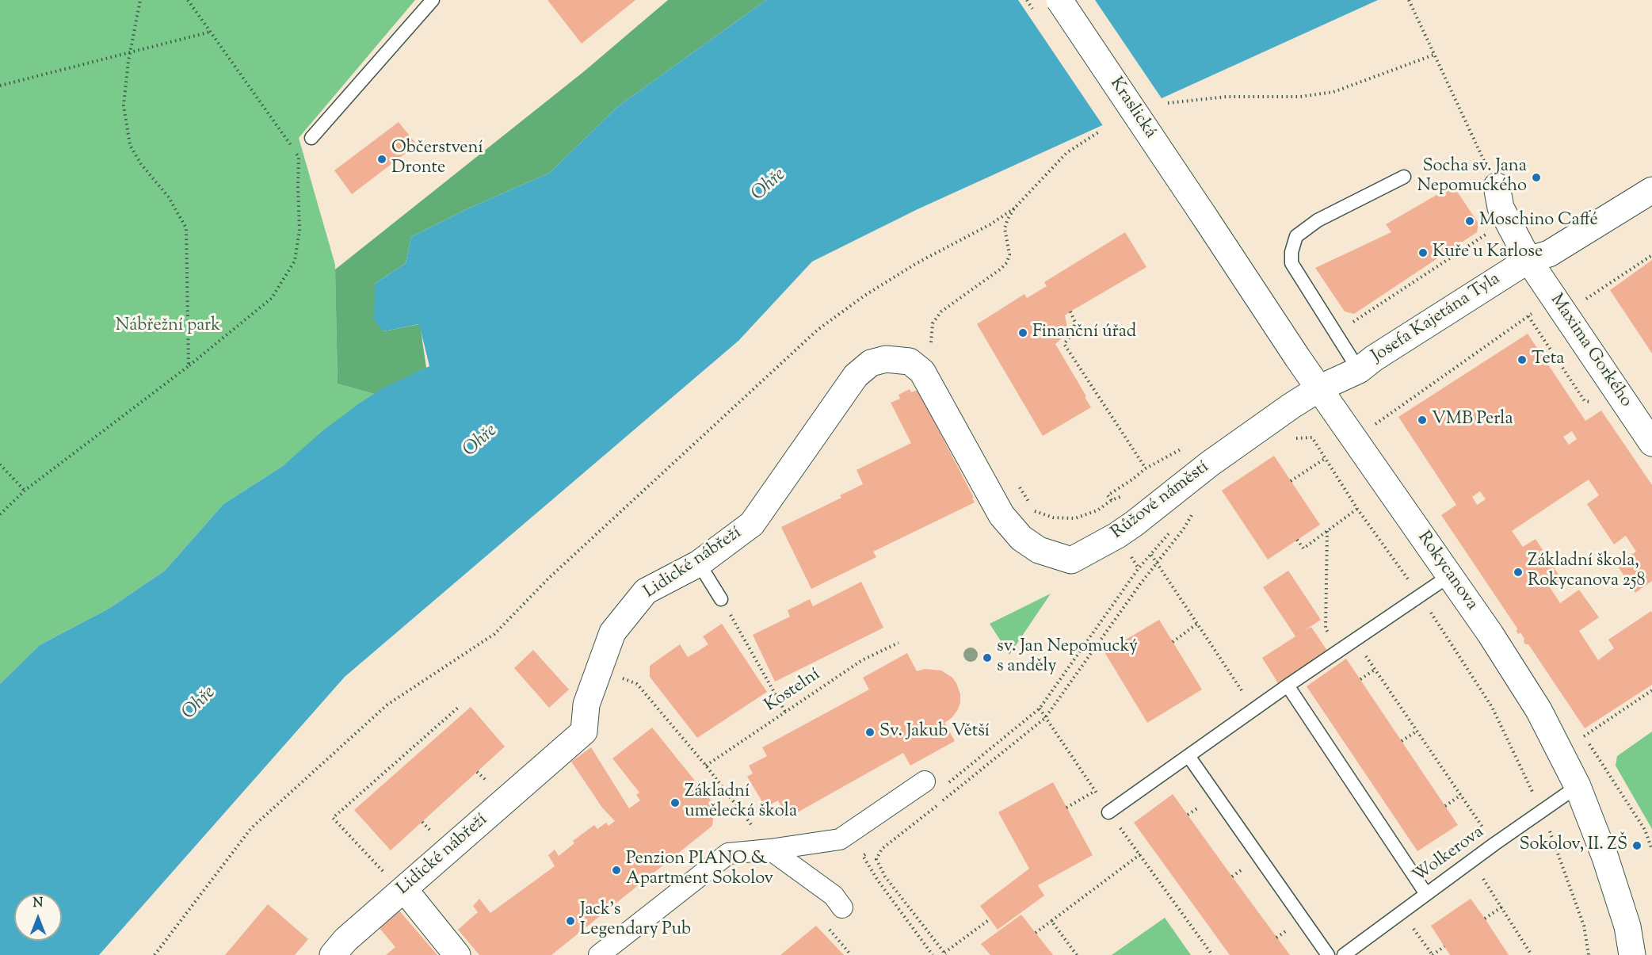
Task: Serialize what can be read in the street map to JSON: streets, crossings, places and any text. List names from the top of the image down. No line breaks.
{"streets":{"street":["Kraslická","Josefa Kajetána Tyla","Maxima Gorkého","Růžové náměstí","Lidické nábřeží","Rokycanova"],"lane":["Wolkerova"],"path":["Kostelní"]},"crossings":[["Kraslická","Rokycanova"],["Josefa Kajetána Tyla","Maxima Gorkého"],["Josefa Kajetána Tyla","Růžové náměstí"],["Josefa Kajetána Tyla","Rokycanova"],["Růžové náměstí","Lidické nábřeží"],["Růžové náměstí","Rokycanova"],["Rokycanova","Wolkerova"]],"water":["Ohře"],"parks":["Nábřežní park"],"places":["Občerstvení Dronte","Socha sv. Jana Nepomuckého","Moschino Caffé","Kuře u Karlose","Finanční úřad","Teta","VMB Perla","Základní škola, Rokycanova 258","sv. Jan Nepomucký s anděly","Sv. Jakub Větší","Základní umělecká škola","Sokolov, II. ZŠ","Penzion PIANO & Apartment Sokolov","Jack's Legendary Pub"],"north":"top"}
